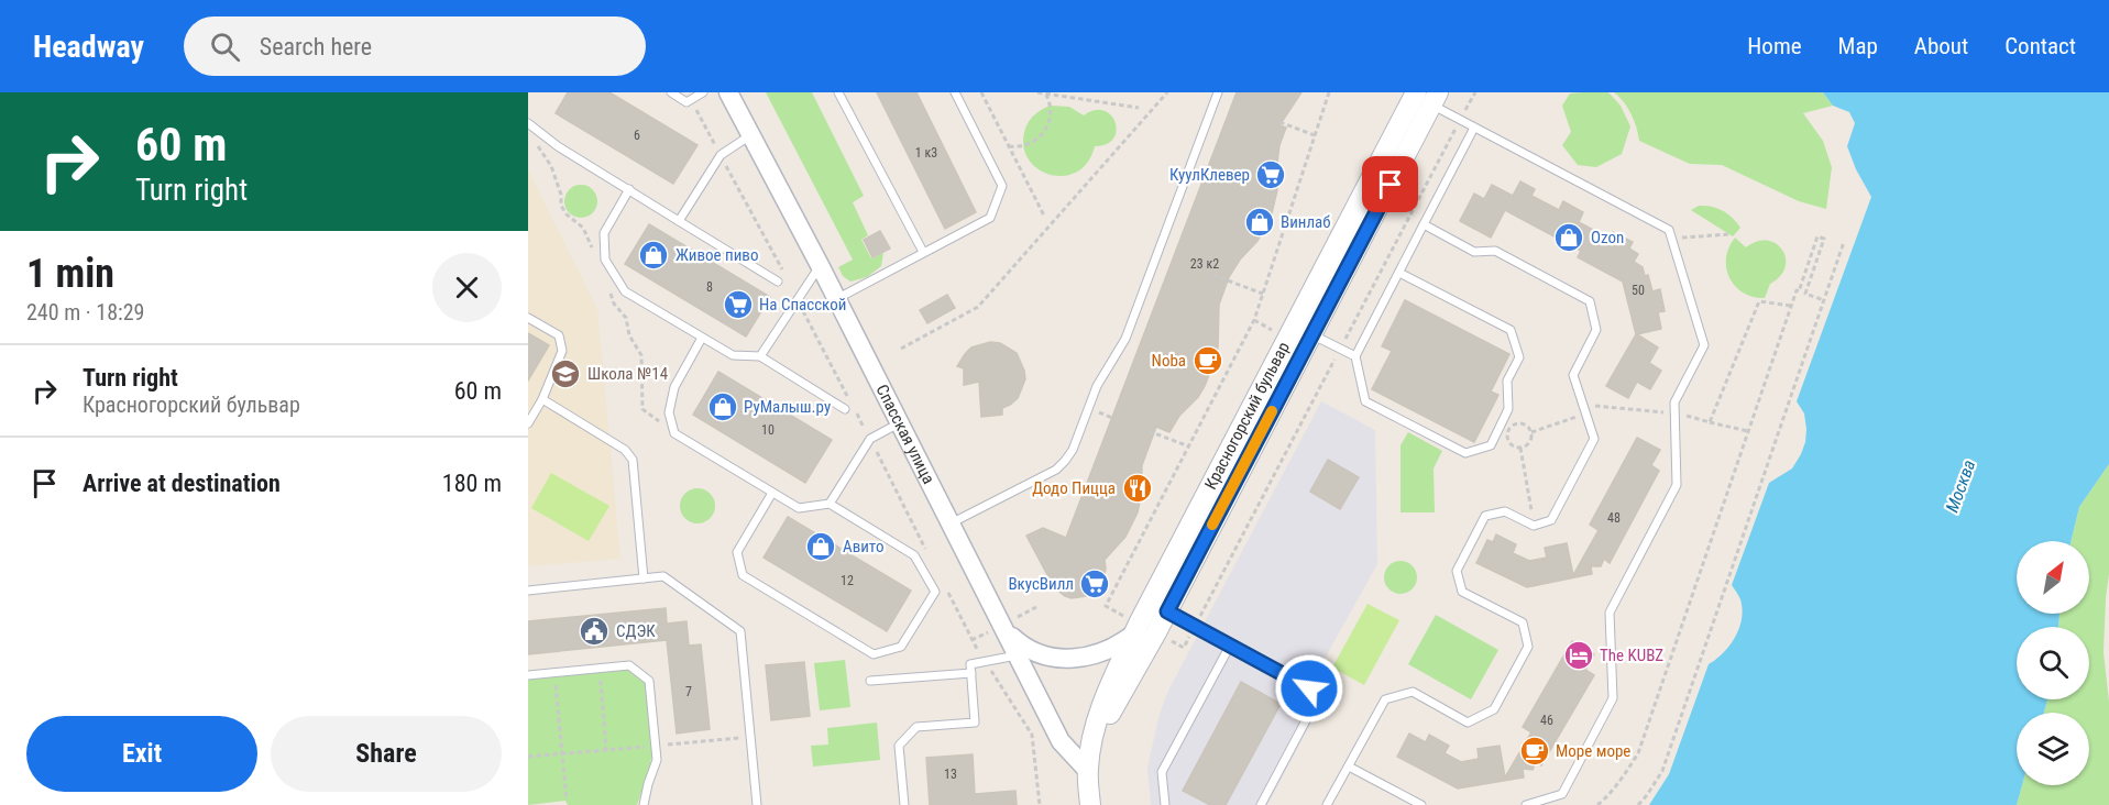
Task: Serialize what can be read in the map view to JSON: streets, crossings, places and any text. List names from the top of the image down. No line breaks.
{"streets":{"main road":["Красногорский бульвар"],"street":["Спасская улица"]},"crossings":[["Красногорский бульвар","Спасская улица"]],"water":["Москва"],"places":{"supermarket":["КуулКлевер","На Спасской","ВкусВилл"],"shop":["Винлаб","Ozon","Живое пиво","РуМалыш.ру","Авито"],"cafe":["Noba","Море море"],"school or university":["Школа №14"],"restaurant":["Додо Пицца"],"public building":["СДЭК"],"hotel":["The KUBZ"]},"house_numbers":["6","1 к3","23 к2","8","50","10","48","12","7","46","13"],"north":"top right","page":{"header":"Headway","search":"Search here","nav":["Home","Map","About","Contact"],"turn":["60 m","Turn right"],"heading":["1 min","240 m · 18:29"],"list":[{"name":"Turn right","note":"Красногорский бульвар","value":"60 m"},{"name":"Arrive at destination","value":"180 m"}],"buttons":["Exit","Share"]}}
